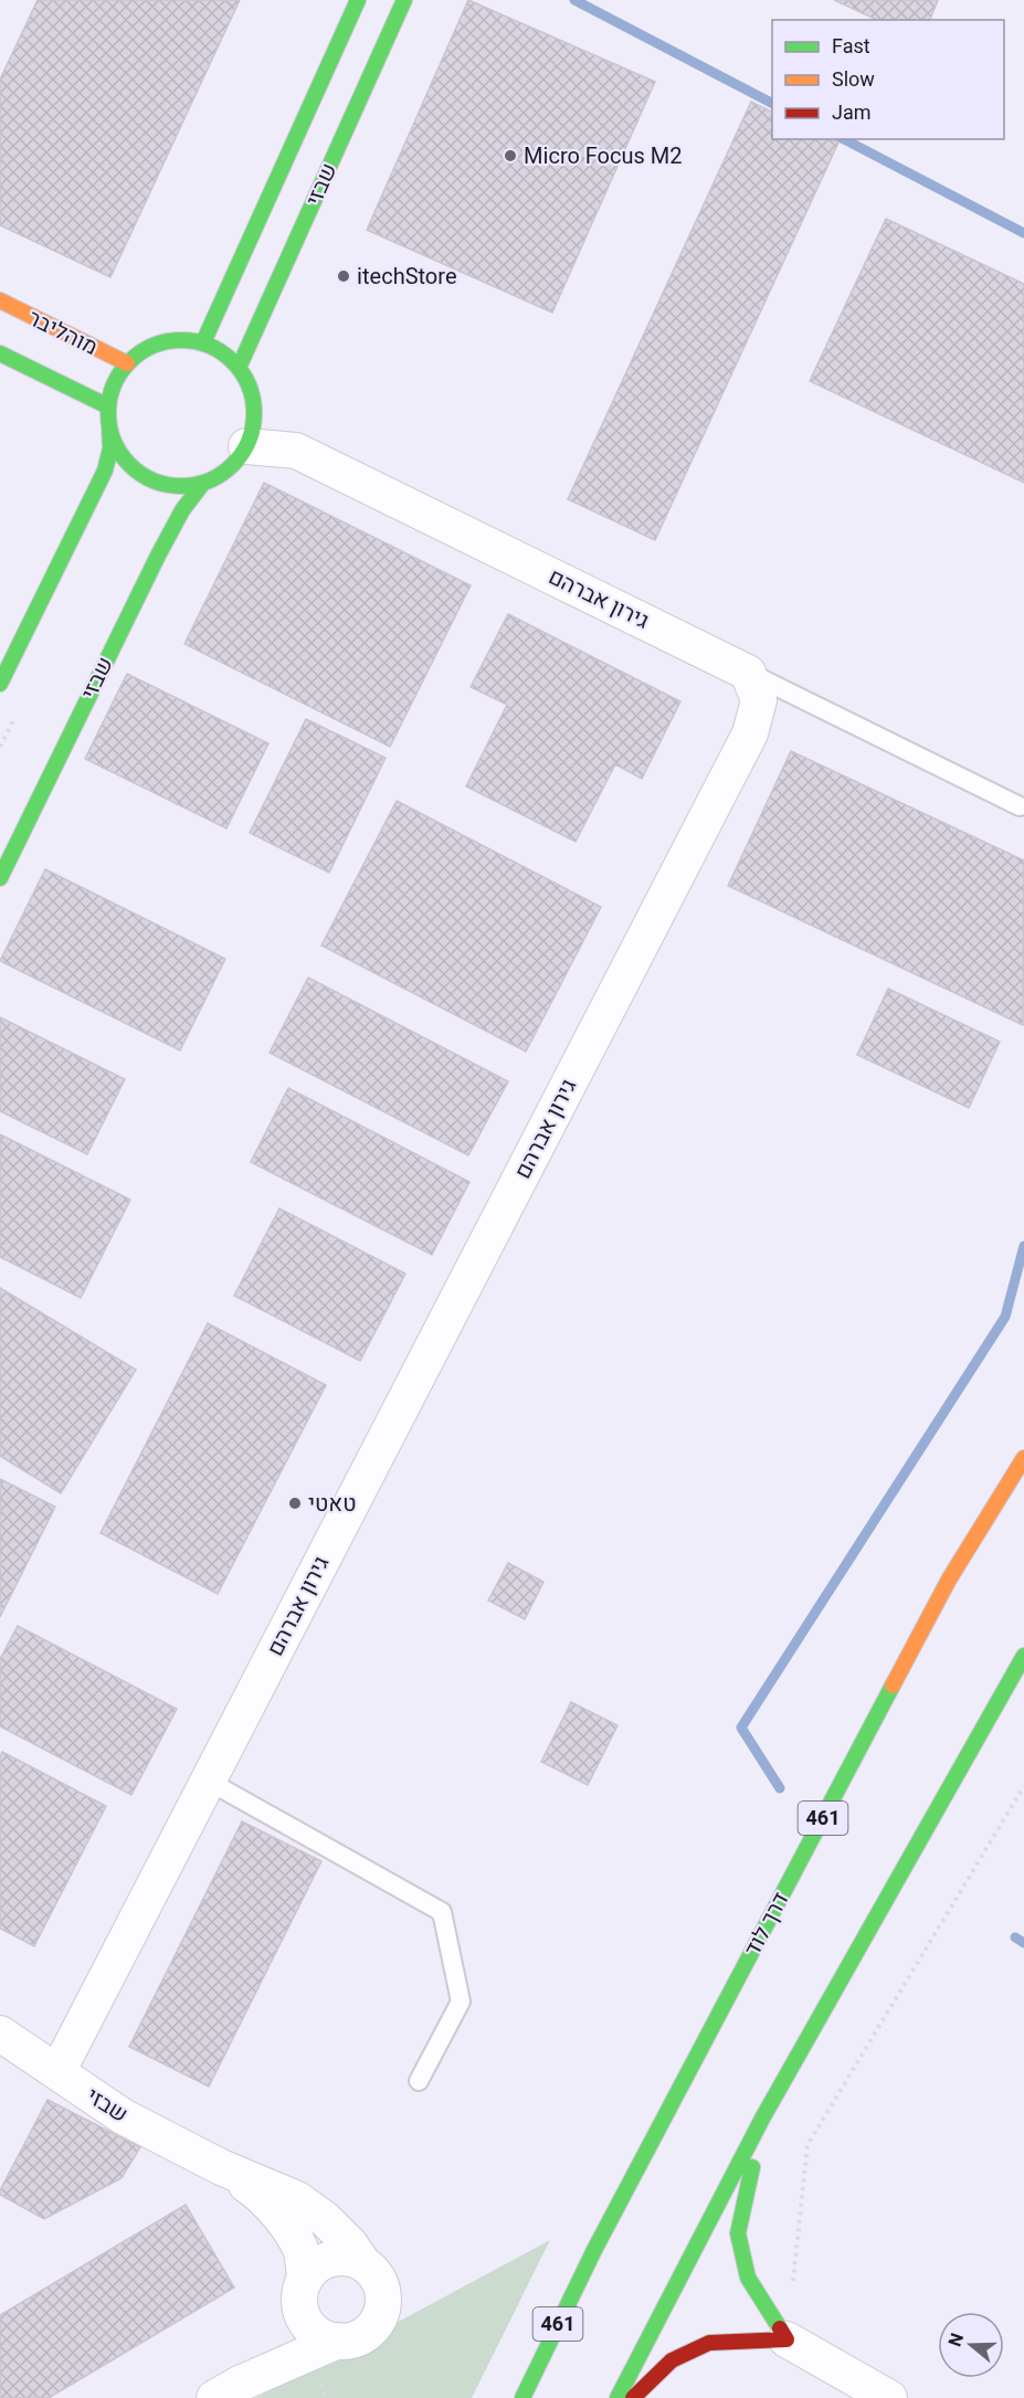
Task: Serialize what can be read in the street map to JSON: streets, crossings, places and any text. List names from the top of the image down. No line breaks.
{"streets":{"main road":["שבזי","מוהליבר","461","דרך לוד"],"street":["גירון אברהם"]},"crossings":[["שבזי","מוהליבר"],["שבזי","גירון אברהם"],["מוהליבר","גירון אברהם"]],"places":["Micro Focus M2","itechStore","טאטי"],"legend":["Fast","Slow","Jam"],"north":"left"}
